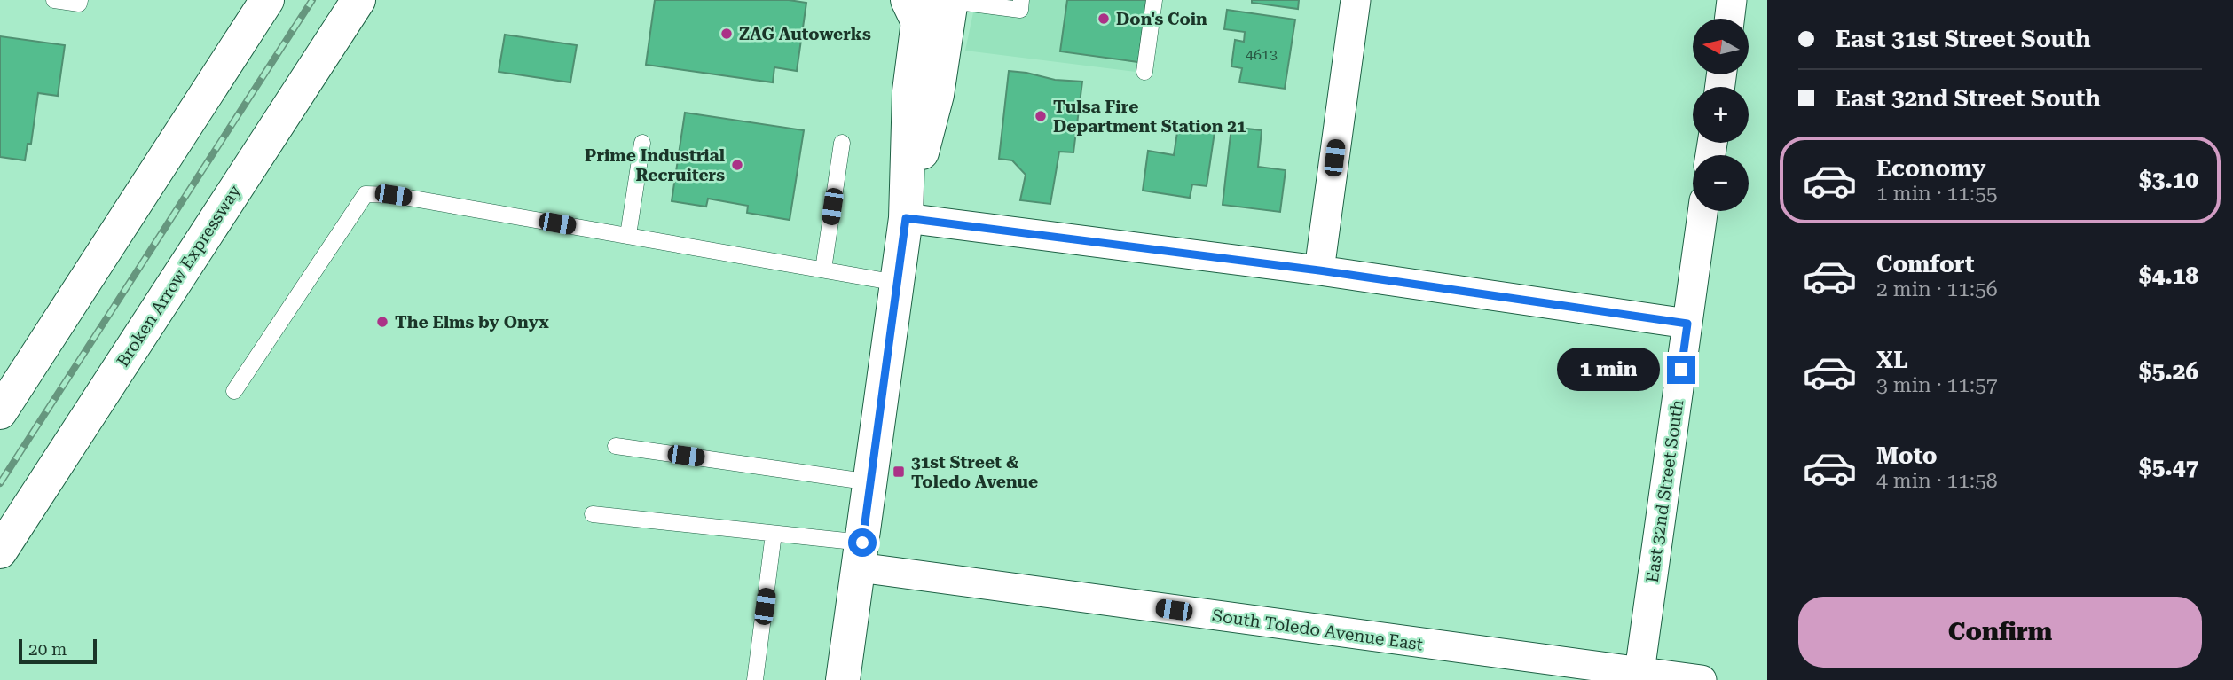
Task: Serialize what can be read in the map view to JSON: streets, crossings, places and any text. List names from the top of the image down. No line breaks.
{"streets":{"main road":["Broken Arrow Expressway"],"street":["East 32nd Street South","South Toledo Avenue East"]},"crossings":[["East 32nd Street South","South Toledo Avenue East"]],"places":{"other":["Don's Coin","ZAG Autowerks","Tulsa Fire Department Station 21","Prime Industrial Recruiters","The Elms by Onyx"],"transit":["31st Street & Toledo Avenue"]},"house_numbers":["4613"],"scale_bar":"20 m","north":"left","page":{"banner":["East 31st Street South","East 32nd Street South"],"map_buttons":["+","−"],"list":[{"name":"Economy","note":"1 min · 11:55","value":"$3.10"},{"name":"Comfort","note":"2 min · 11:56","value":"$4.18"},{"name":"XL","note":"3 min · 11:57","value":"$5.26"},{"name":"Moto","note":"4 min · 11:58","value":"$5.47"}],"bubble":"1 min","buttons":"Confirm","scale":"20 m"}}
